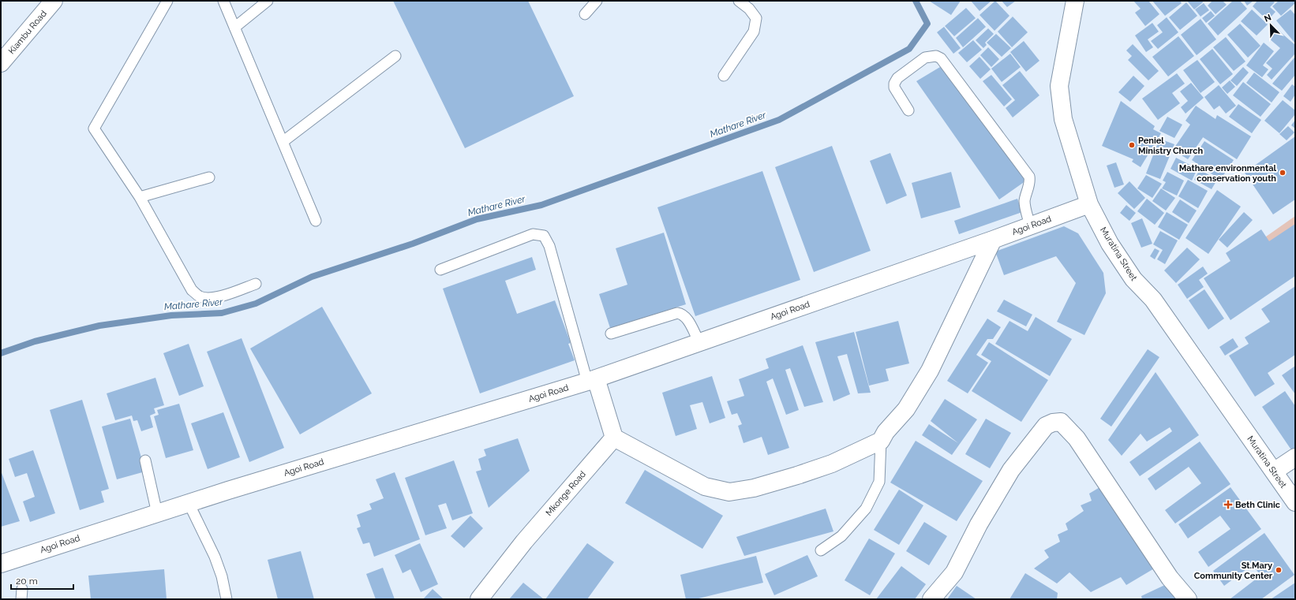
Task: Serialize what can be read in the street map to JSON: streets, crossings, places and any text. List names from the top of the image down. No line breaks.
{"streets":{"main road":["Kiambu Road","Agoi Road","Muratina Street","Mkonge Road"]},"crossings":[["Agoi Road","Muratina Street"]],"water":["Mathare River"],"places":{"other":["Peniel Ministry Church","Mathare environmental conservation youth","St.Mary Community Center"],"health":["Beth Clinic"]},"scale_bar":"20 m","north":"top left"}
